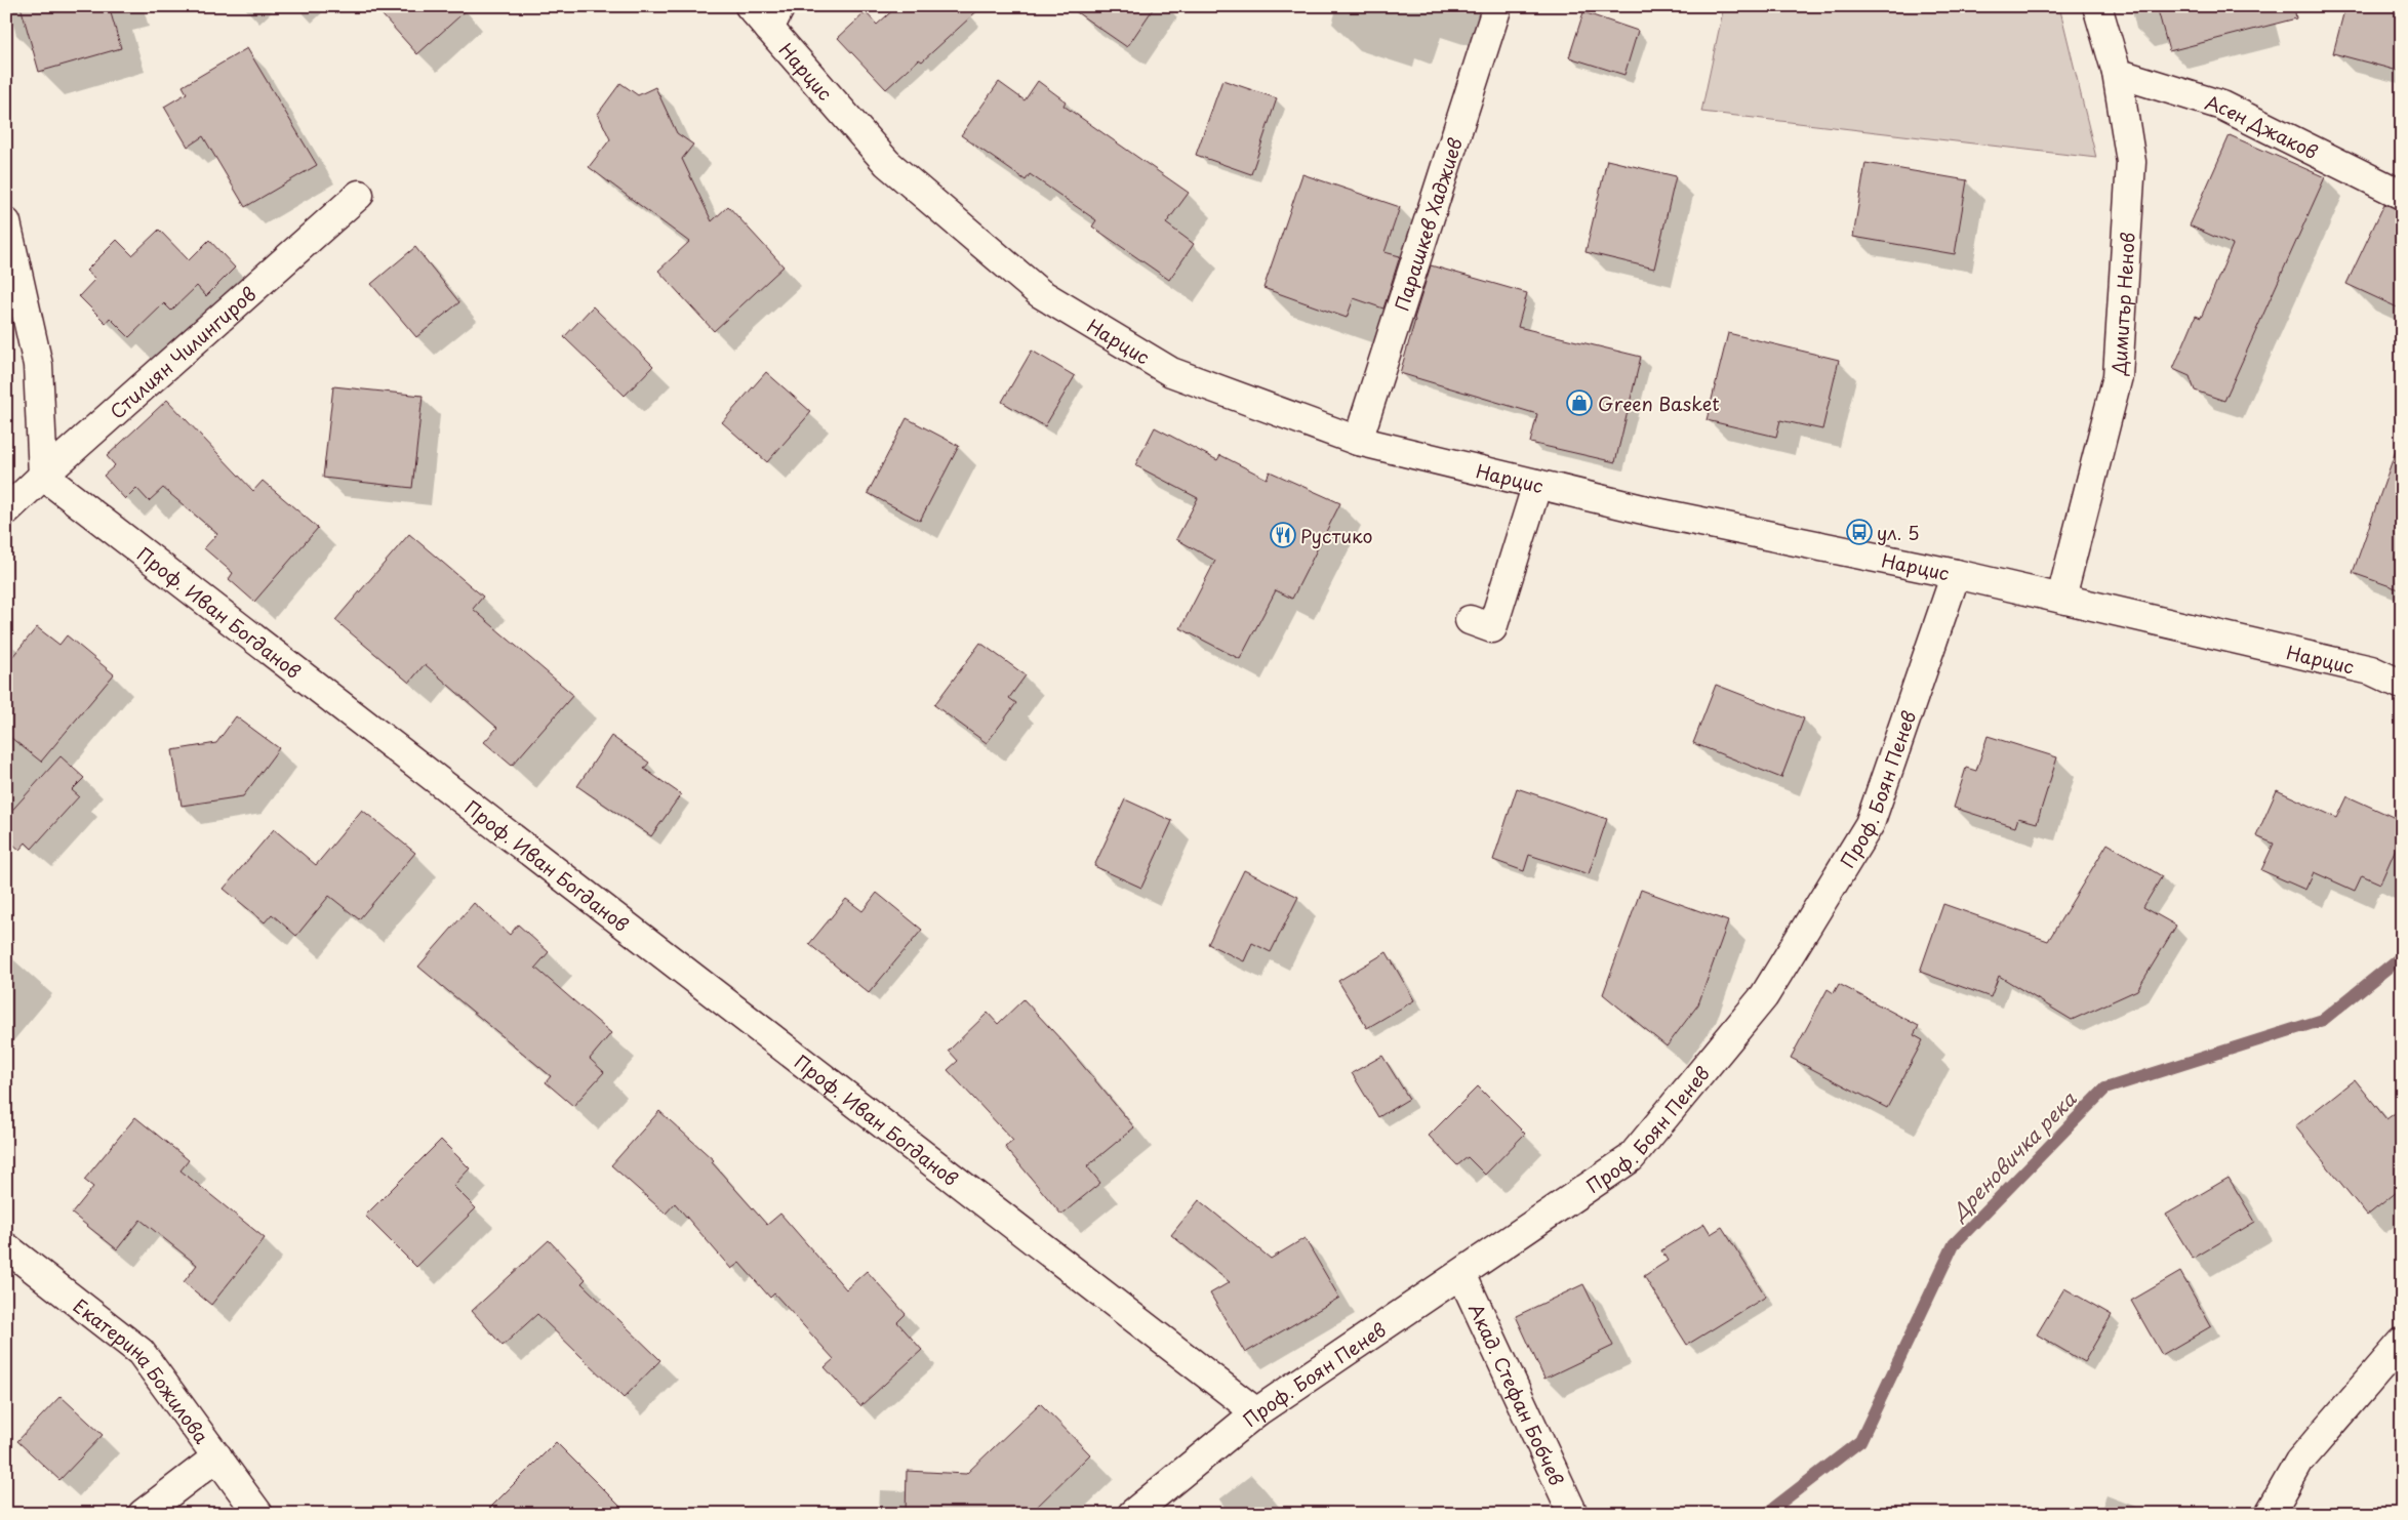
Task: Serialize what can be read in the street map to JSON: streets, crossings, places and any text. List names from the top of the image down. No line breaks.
{"streets":{"street":["Нарцис","Асен Джаков","Парашкев Хаджиев","Димитър Ненов","Стилиян Чилингиров","Проф. Иван Богданов","Проф. Боян Пенев","Екатерина Божилова","Акад. Стефан Бобчев"]},"crossings":[["Нарцис","Парашкев Хаджиев"],["Нарцис","Димитър Ненов"],["Нарцис","Проф. Боян Пенев"],["Асен Джаков","Димитър Ненов"],["Стилиян Чилингиров","Проф. Иван Богданов"],["Проф. Иван Богданов","Проф. Боян Пенев"],["Проф. Боян Пенев","Акад. Стефан Бобчев"]],"water":["Дреновичка река"],"places":{"shop":["Green Basket"],"bus stop":["ул. 5"],"restaurant":["Рустико"]}}
